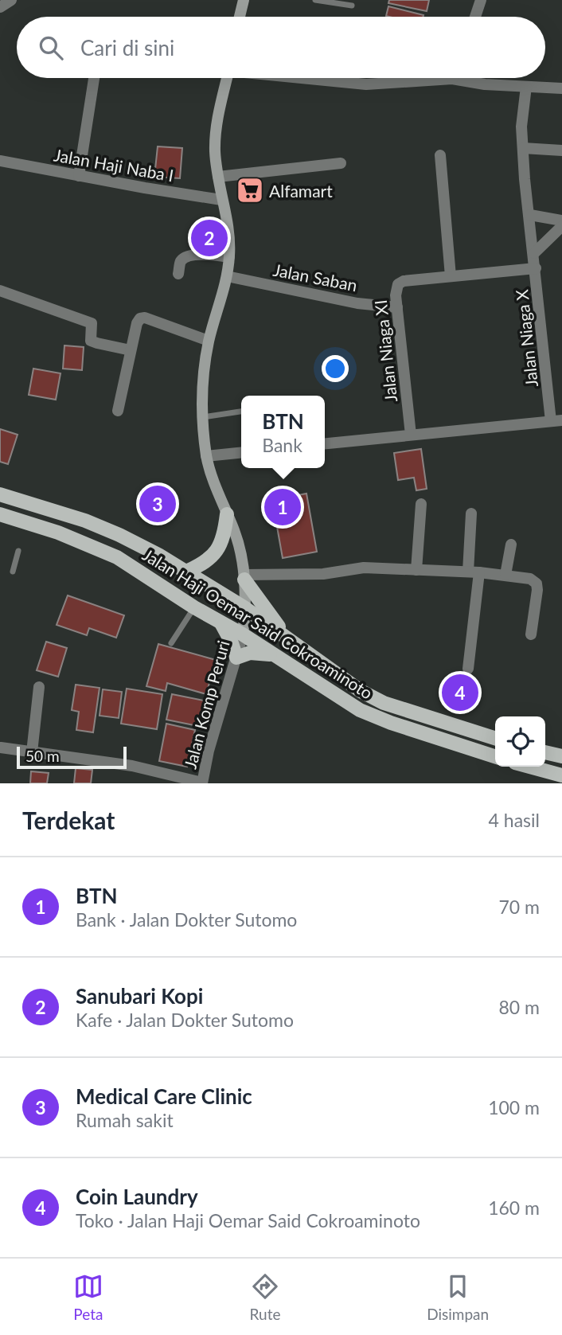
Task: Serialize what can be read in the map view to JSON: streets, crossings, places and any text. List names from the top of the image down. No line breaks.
{"streets":{"main road":["Jalan Haji Oemar Said Cokroaminoto"],"street":["Jalan Haji Naba I","Jalan Saban","Jalan Niaga X","Jalan Niaga XI","Jalan Komp Peruri"]},"crossings":[["Jalan Saban","Jalan Niaga XI"],["Jalan Niaga X","Jalan Niaga XI"],["Jalan Haji Oemar Said Cokroaminoto","Jalan Komp Peruri"]],"places":{"supermarket":["Alfamart"]},"scale_bar":"50 m","page":{"search":"Cari di sini","pins":["2","3","1","4"],"popup":["BTN","Bank"],"scale":"50 m","heading":["Terdekat","4 hasil"],"list":[{"mark":"1","name":"BTN","note":"Bank · Jalan Dokter Sutomo","value":"70 m"},{"mark":"2","name":"Sanubari Kopi","note":"Kafe · Jalan Dokter Sutomo","value":"80 m"},{"mark":"3","name":"Medical Care Clinic","note":"Rumah sakit","value":"100 m"},{"mark":"4","name":"Coin Laundry","note":"Toko · Jalan Haji Oemar Said Cokroaminoto","value":"160 m"}],"nav":["Peta","Rute","Disimpan"]}}
